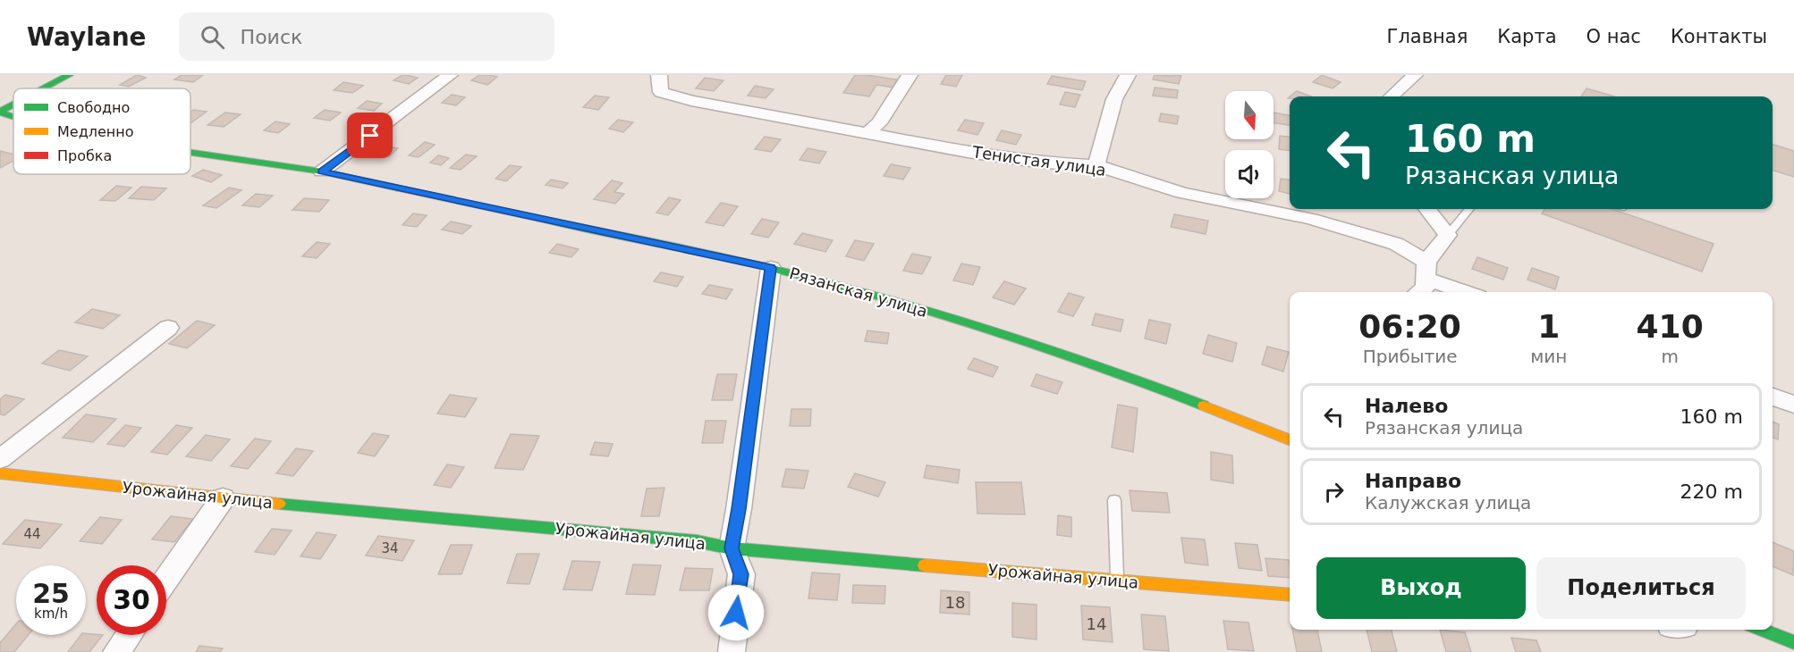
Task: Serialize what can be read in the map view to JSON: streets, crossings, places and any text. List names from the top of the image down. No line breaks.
{"streets":{"main road":["Рязанская улица","Урожайная улица"],"street":["Тенистая улица"]},"house_numbers":["44","34","18","14"],"legend":["Свободно","Медленно","Пробка"],"north":"bottom","page":{"header":"Waylane","search":"Поиск","nav":["Главная","Карта","О нас","Контакты"],"turn":["160 m","Рязанская улица"],"eta":["06:20","Прибытие","1","мин","410","m"],"list":[{"name":"Налево","note":"Рязанская улица","value":"160 m"},{"name":"Направо","note":"Калужская улица","value":"220 m"}],"buttons":["Выход","Поделиться"],"speed":"25 km/h","limit":"30"}}
